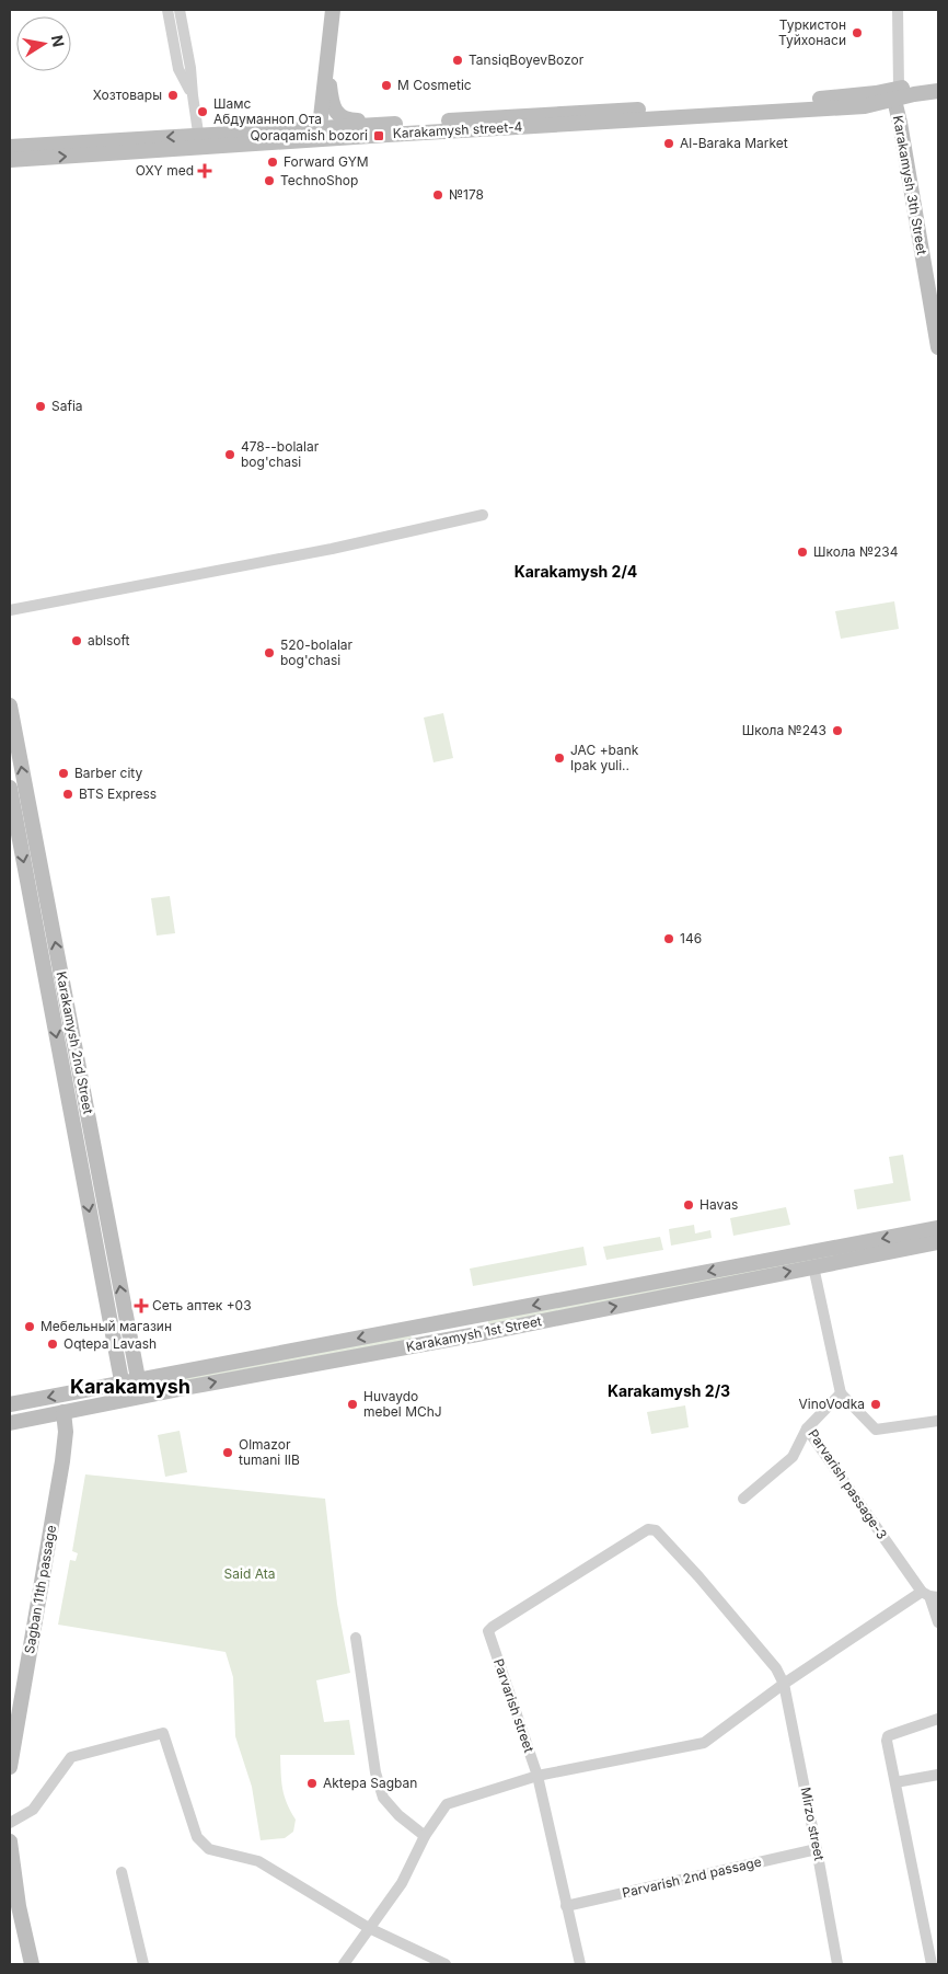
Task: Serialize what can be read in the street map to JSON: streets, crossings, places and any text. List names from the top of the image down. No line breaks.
{"streets":{"main road":["Karakamysh street-4","Karakamysh 3th Street","Karakamysh 2nd Street","Karakamysh 1st Street","Sagban 11th passage"],"street":["Parvarish passage-3","Parvarish street","Mirzo street","Parvarish 2nd passage"]},"crossings":[["Karakamysh street-4","Karakamysh 3th Street"],["Karakamysh 2nd Street","Karakamysh 1st Street"],["Karakamysh 1st Street","Sagban 11th passage"],["Parvarish street","Mirzo street"],["Parvarish street","Parvarish 2nd passage"],["Mirzo street","Parvarish 2nd passage"]],"districts":["Karakamysh 2/4","Karakamysh","Karakamysh 2/3"],"parks":["Said Ata"],"places":{"other":["Туркистон Туйхонаси","TansiqBoyevBozor","M Cosmetic","Хозтовары","Шамс Абдуманноп Ота","Al-Baraka Market","Forward GYM","TechnoShop","№178","Safia","478--bolalar bog'chasi","Школа №234","ablsoft","520-bolalar bog'chasi","Школа №243","JAC +bank Ipak yuli..","Barber city","BTS Express","146","Havas","Мебельный магазин","Oqtepa Lavash","Huvaydo mebel MChJ","VinoVodka","Olmazor tumani IIB","Aktepa Sagban"],"transit":["Qoraqamish bozori"],"health":["OXY med","Сеть аптек +03"]},"north":"right"}
